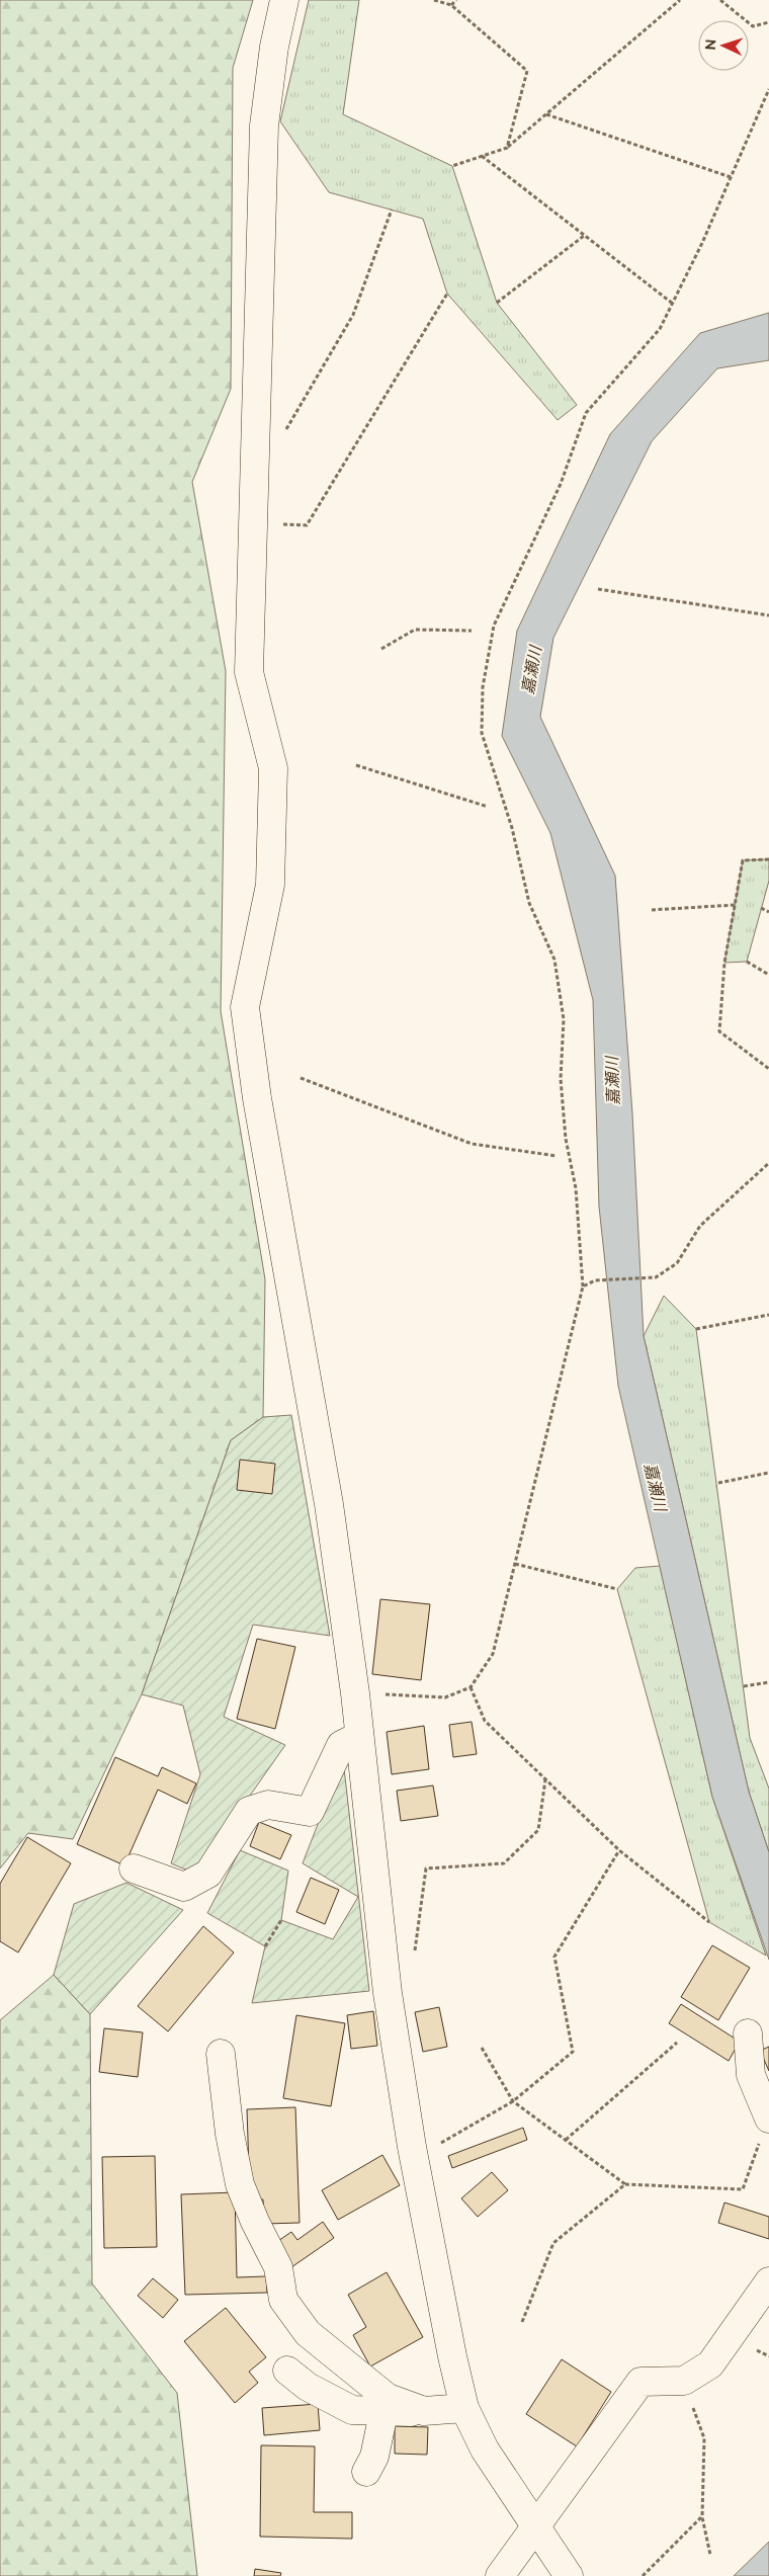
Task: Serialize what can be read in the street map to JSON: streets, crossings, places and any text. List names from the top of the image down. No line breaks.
{"water":["嘉瀬川"],"north":"left"}
